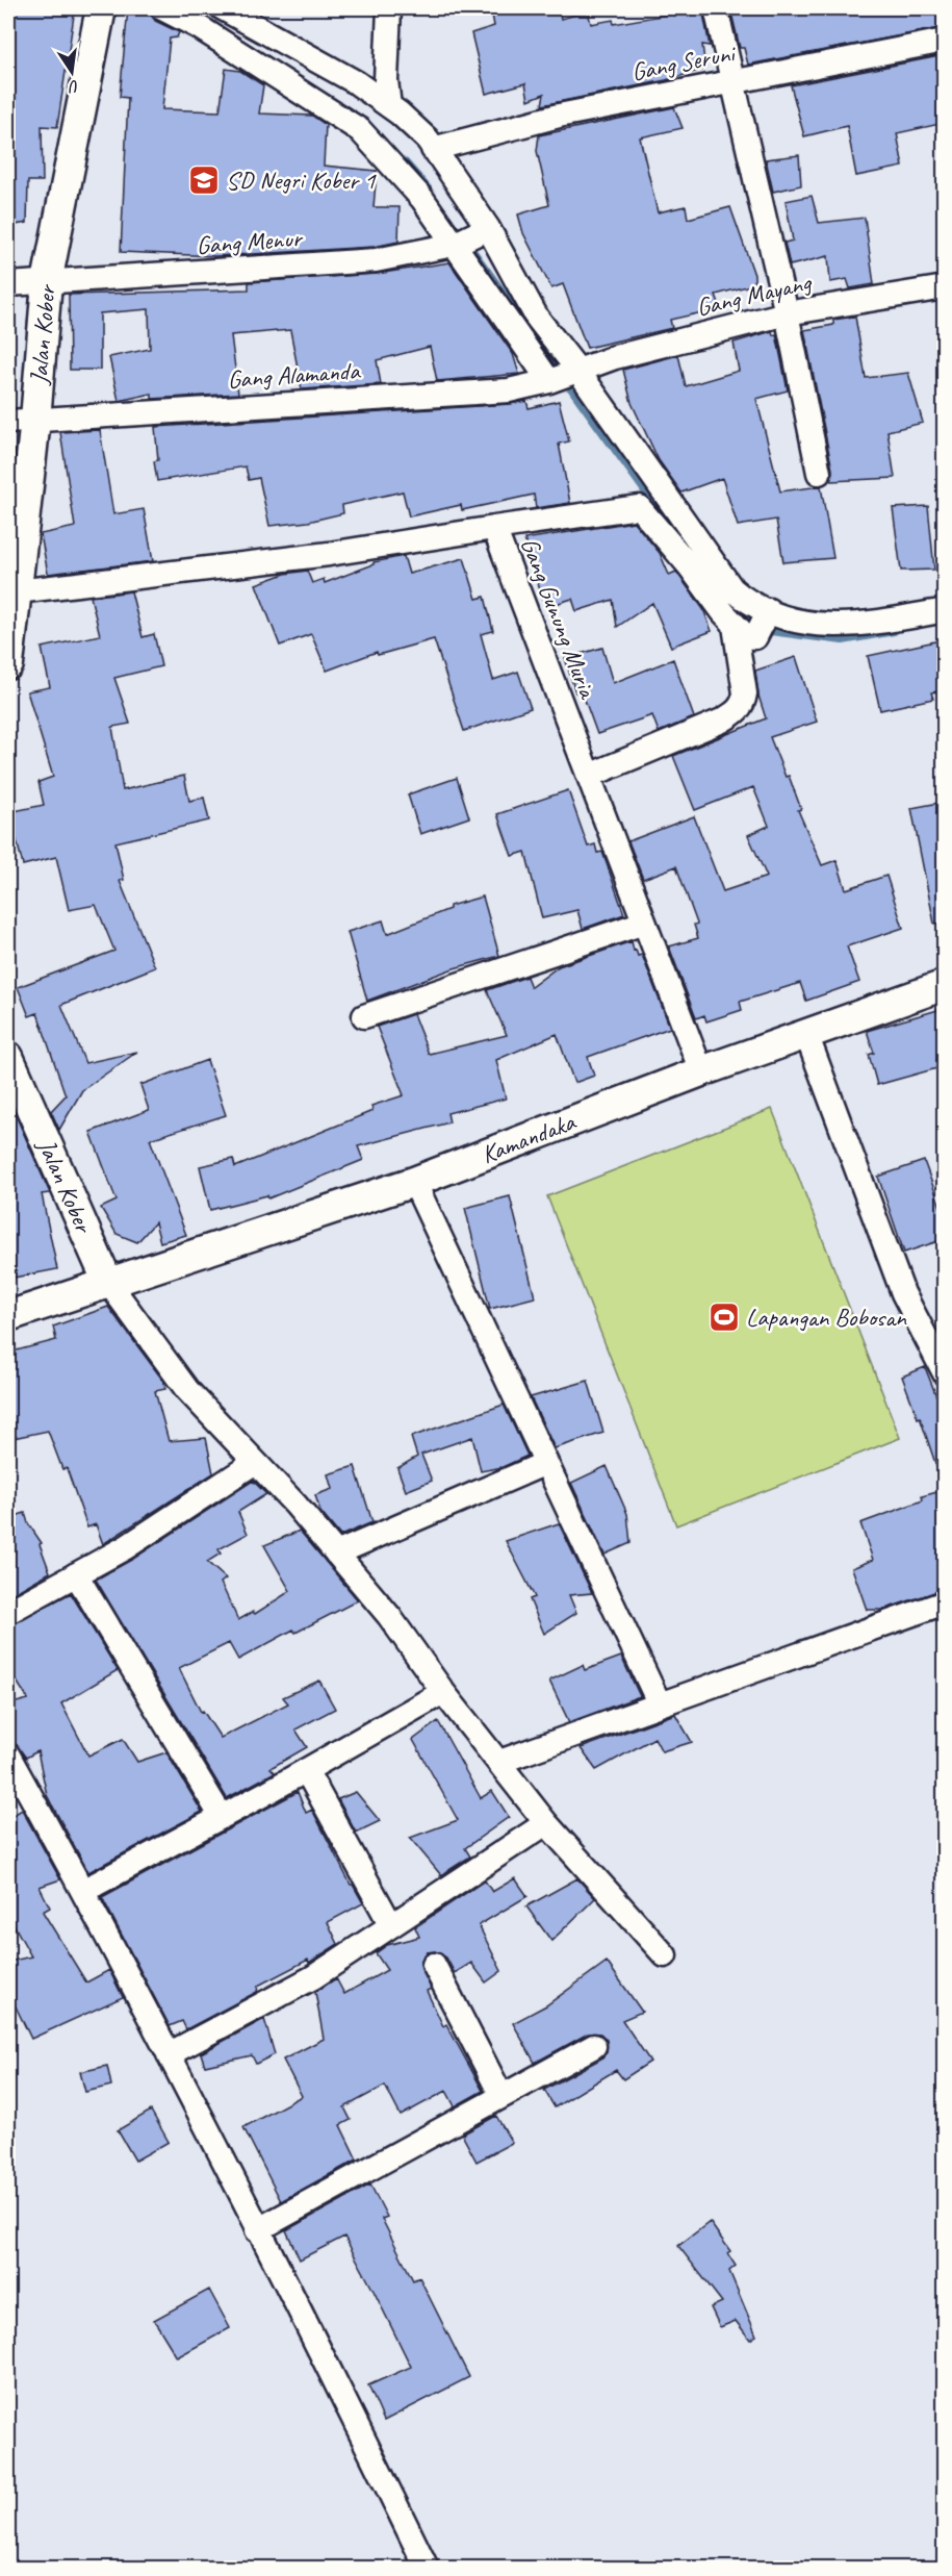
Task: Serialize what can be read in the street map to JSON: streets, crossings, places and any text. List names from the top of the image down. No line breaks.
{"streets":{"street":["Gang Seruni","Gang Menur","Gang Mayang","Jalan Kober","Gang Alamanda","Gang Gunung Muria","Kamandaka"]},"crossings":[["Gang Menur","Jalan Kober"],["Gang Mayang","Gang Alamanda"],["Jalan Kober","Gang Alamanda"],["Jalan Kober","Gang Gunung Muria"],["Jalan Kober","Kamandaka"],["Gang Gunung Muria","Kamandaka"]],"places":{"school or university":["SD Negri Kober 1"],"sports":["Lapangan Bobosan"]},"north":"bottom"}
